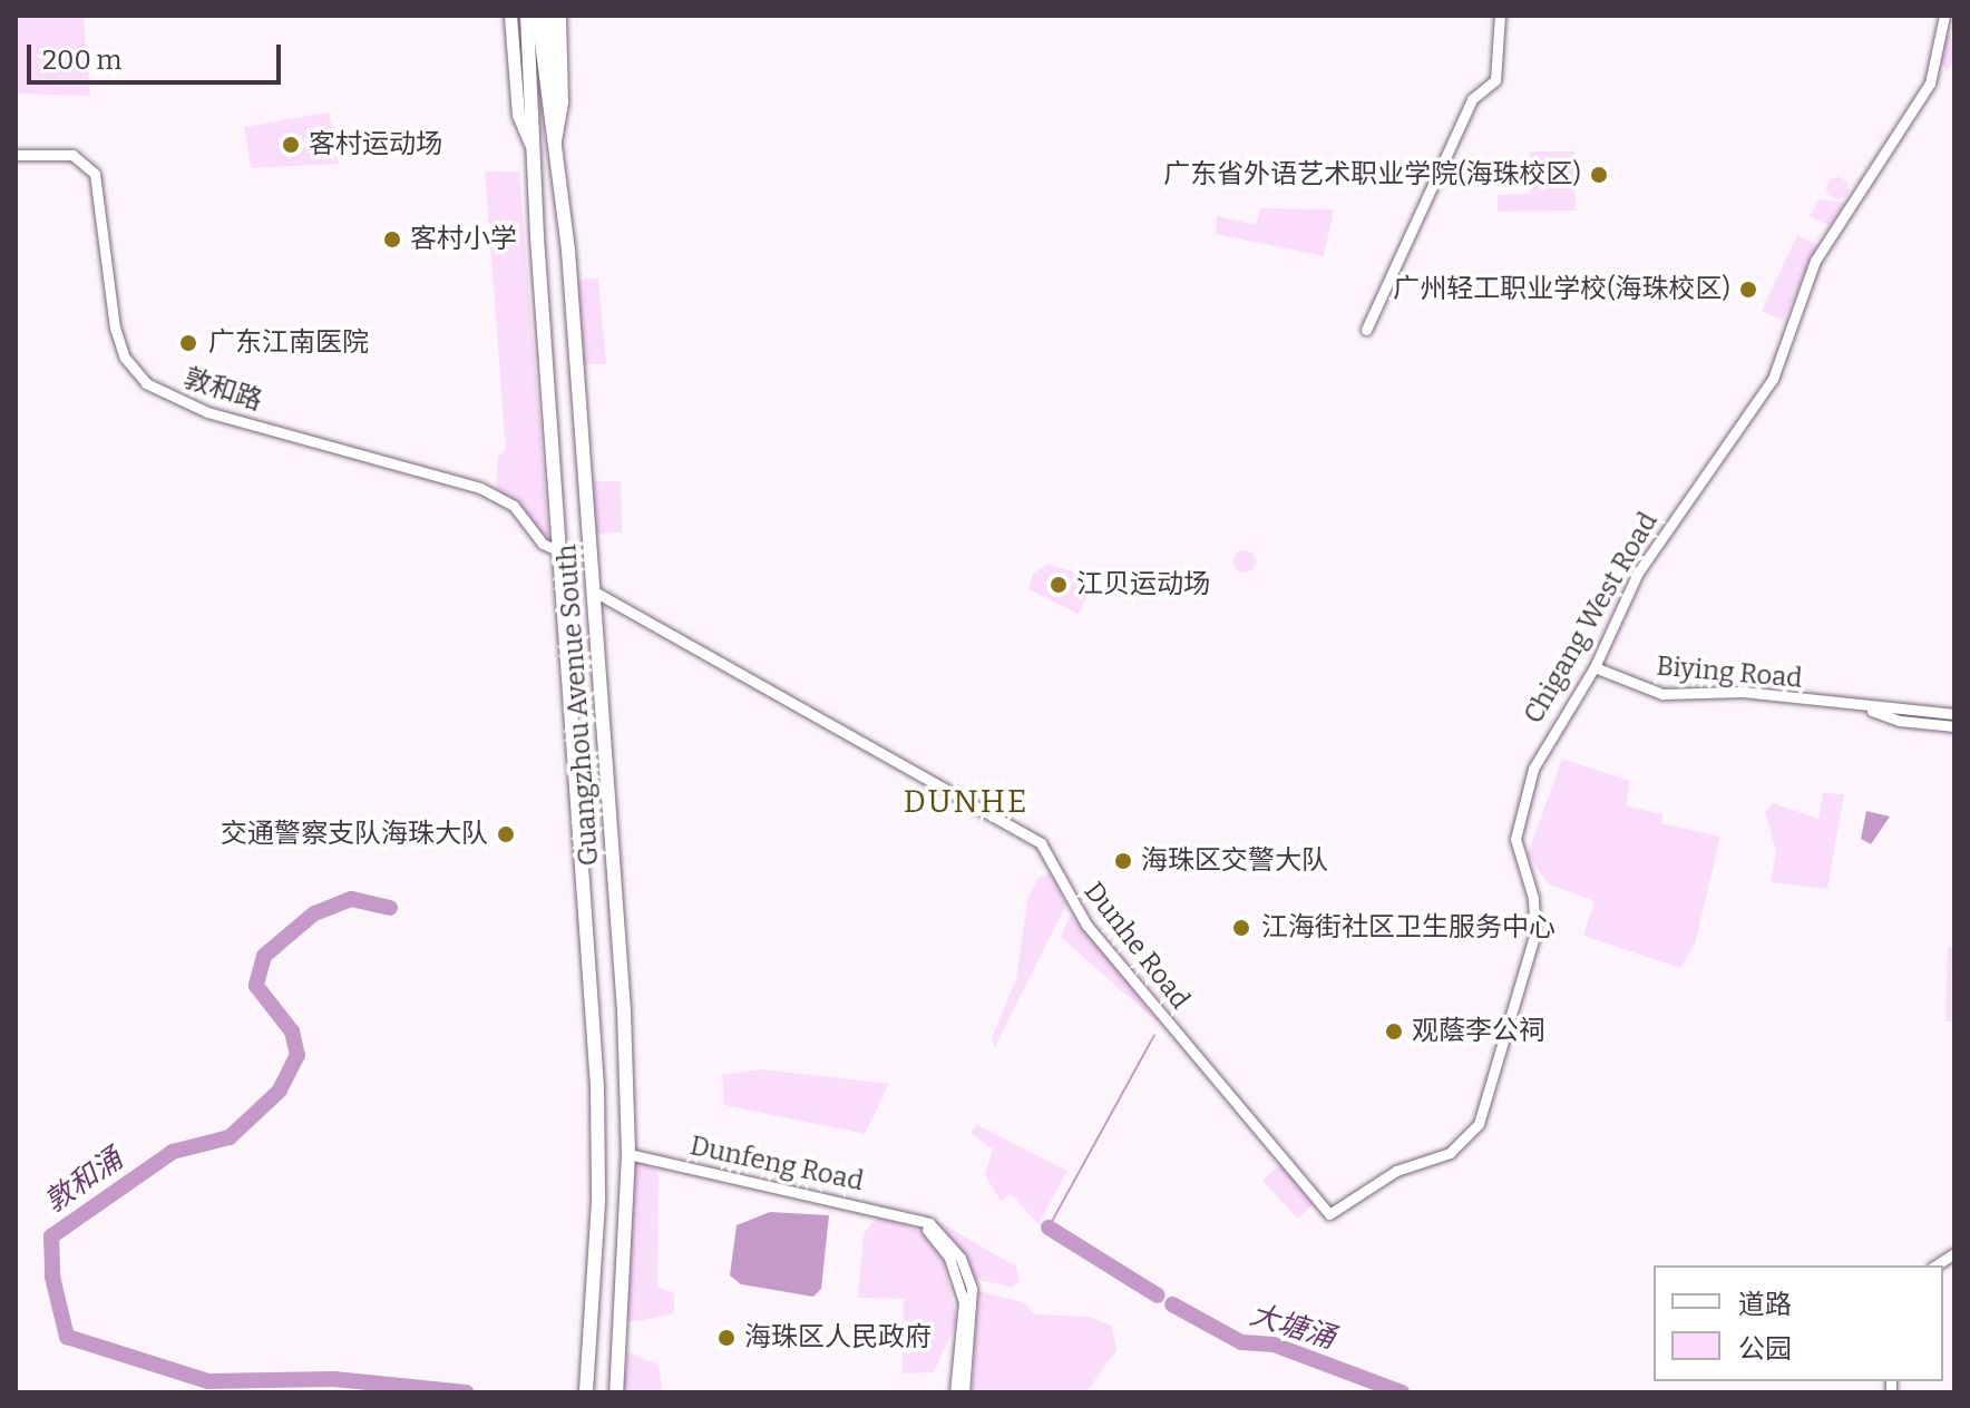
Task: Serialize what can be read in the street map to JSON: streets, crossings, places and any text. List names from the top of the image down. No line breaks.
{"streets":{"highway":["Guangzhou Avenue South"],"street":["敦和路","Chigang West Road","Biying Road","Dunhe Road","Dunfeng Road"]},"crossings":[["敦和路","Guangzhou Avenue South"],["Chigang West Road","Biying Road"],["Chigang West Road","Dunhe Road"],["Guangzhou Avenue South","Dunhe Road"],["Guangzhou Avenue South","Dunfeng Road"]],"districts":["DUNHE"],"water":["敦和涌","大塘涌"],"places":["客村运动场","广东省外语艺术职业学院(海珠校区)","客村小学","广州轻工职业学校(海珠校区)","广东江南医院","江贝运动场","交通警察支队海珠大队","海珠区交警大队","江海街社区卫生服务中心","观蔭李公祠","海珠区人民政府"],"legend":["道路","公园"],"scale_bar":"200 m"}
